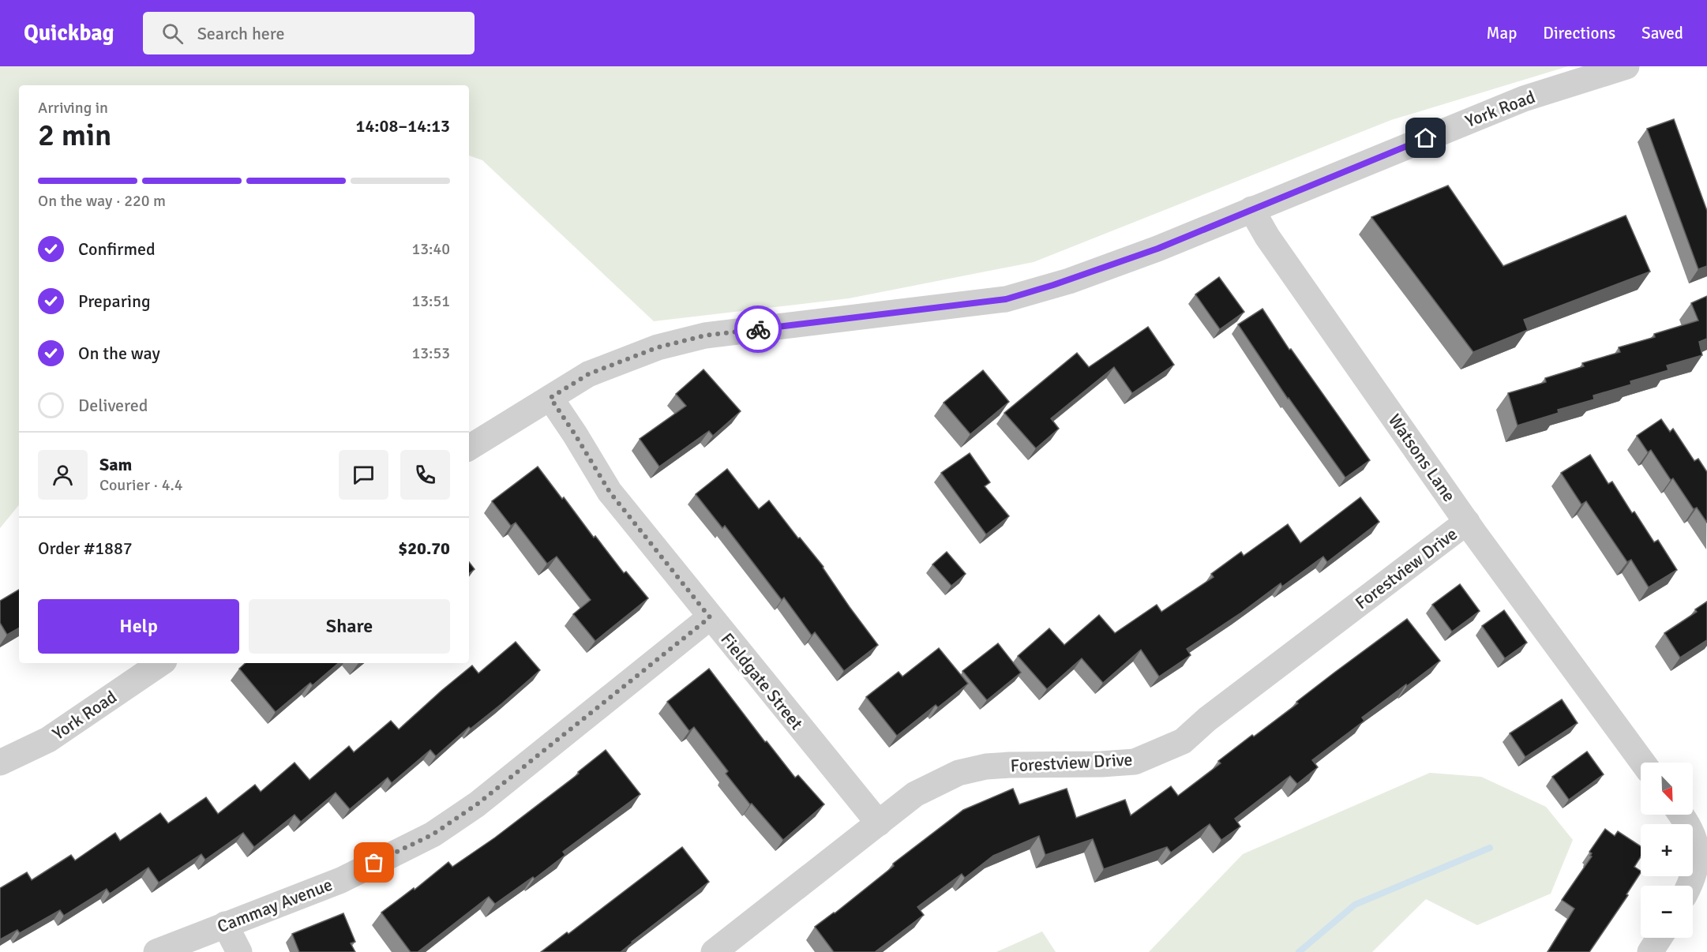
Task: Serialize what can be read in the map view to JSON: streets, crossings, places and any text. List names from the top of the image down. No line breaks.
{"streets":{"street":["York Road","Watsons Lane","Forestview Drive","Fieldgate Street","Cammay Avenue"]},"crossings":[["York Road","Watsons Lane"],["York Road","Fieldgate Street"],["Watsons Lane","Forestview Drive"],["Forestview Drive","Fieldgate Street"],["Fieldgate Street","Cammay Avenue"]],"north":"bottom right","page":{"header":"Quickbag","search":"Search here","nav":["Map","Directions","Saved"],"heading":["2 min","Arriving in","14:08–14:13"],"panel":["Sam","Courier · 4.4","Order #1887","$20.70"],"bar":"On the way · 220 m","list":[["Confirmed","13:40"],["Preparing","13:51"],["On the way","13:53"],"Delivered"],"buttons":["Help","Share"],"map_buttons":["+","−"]}}
